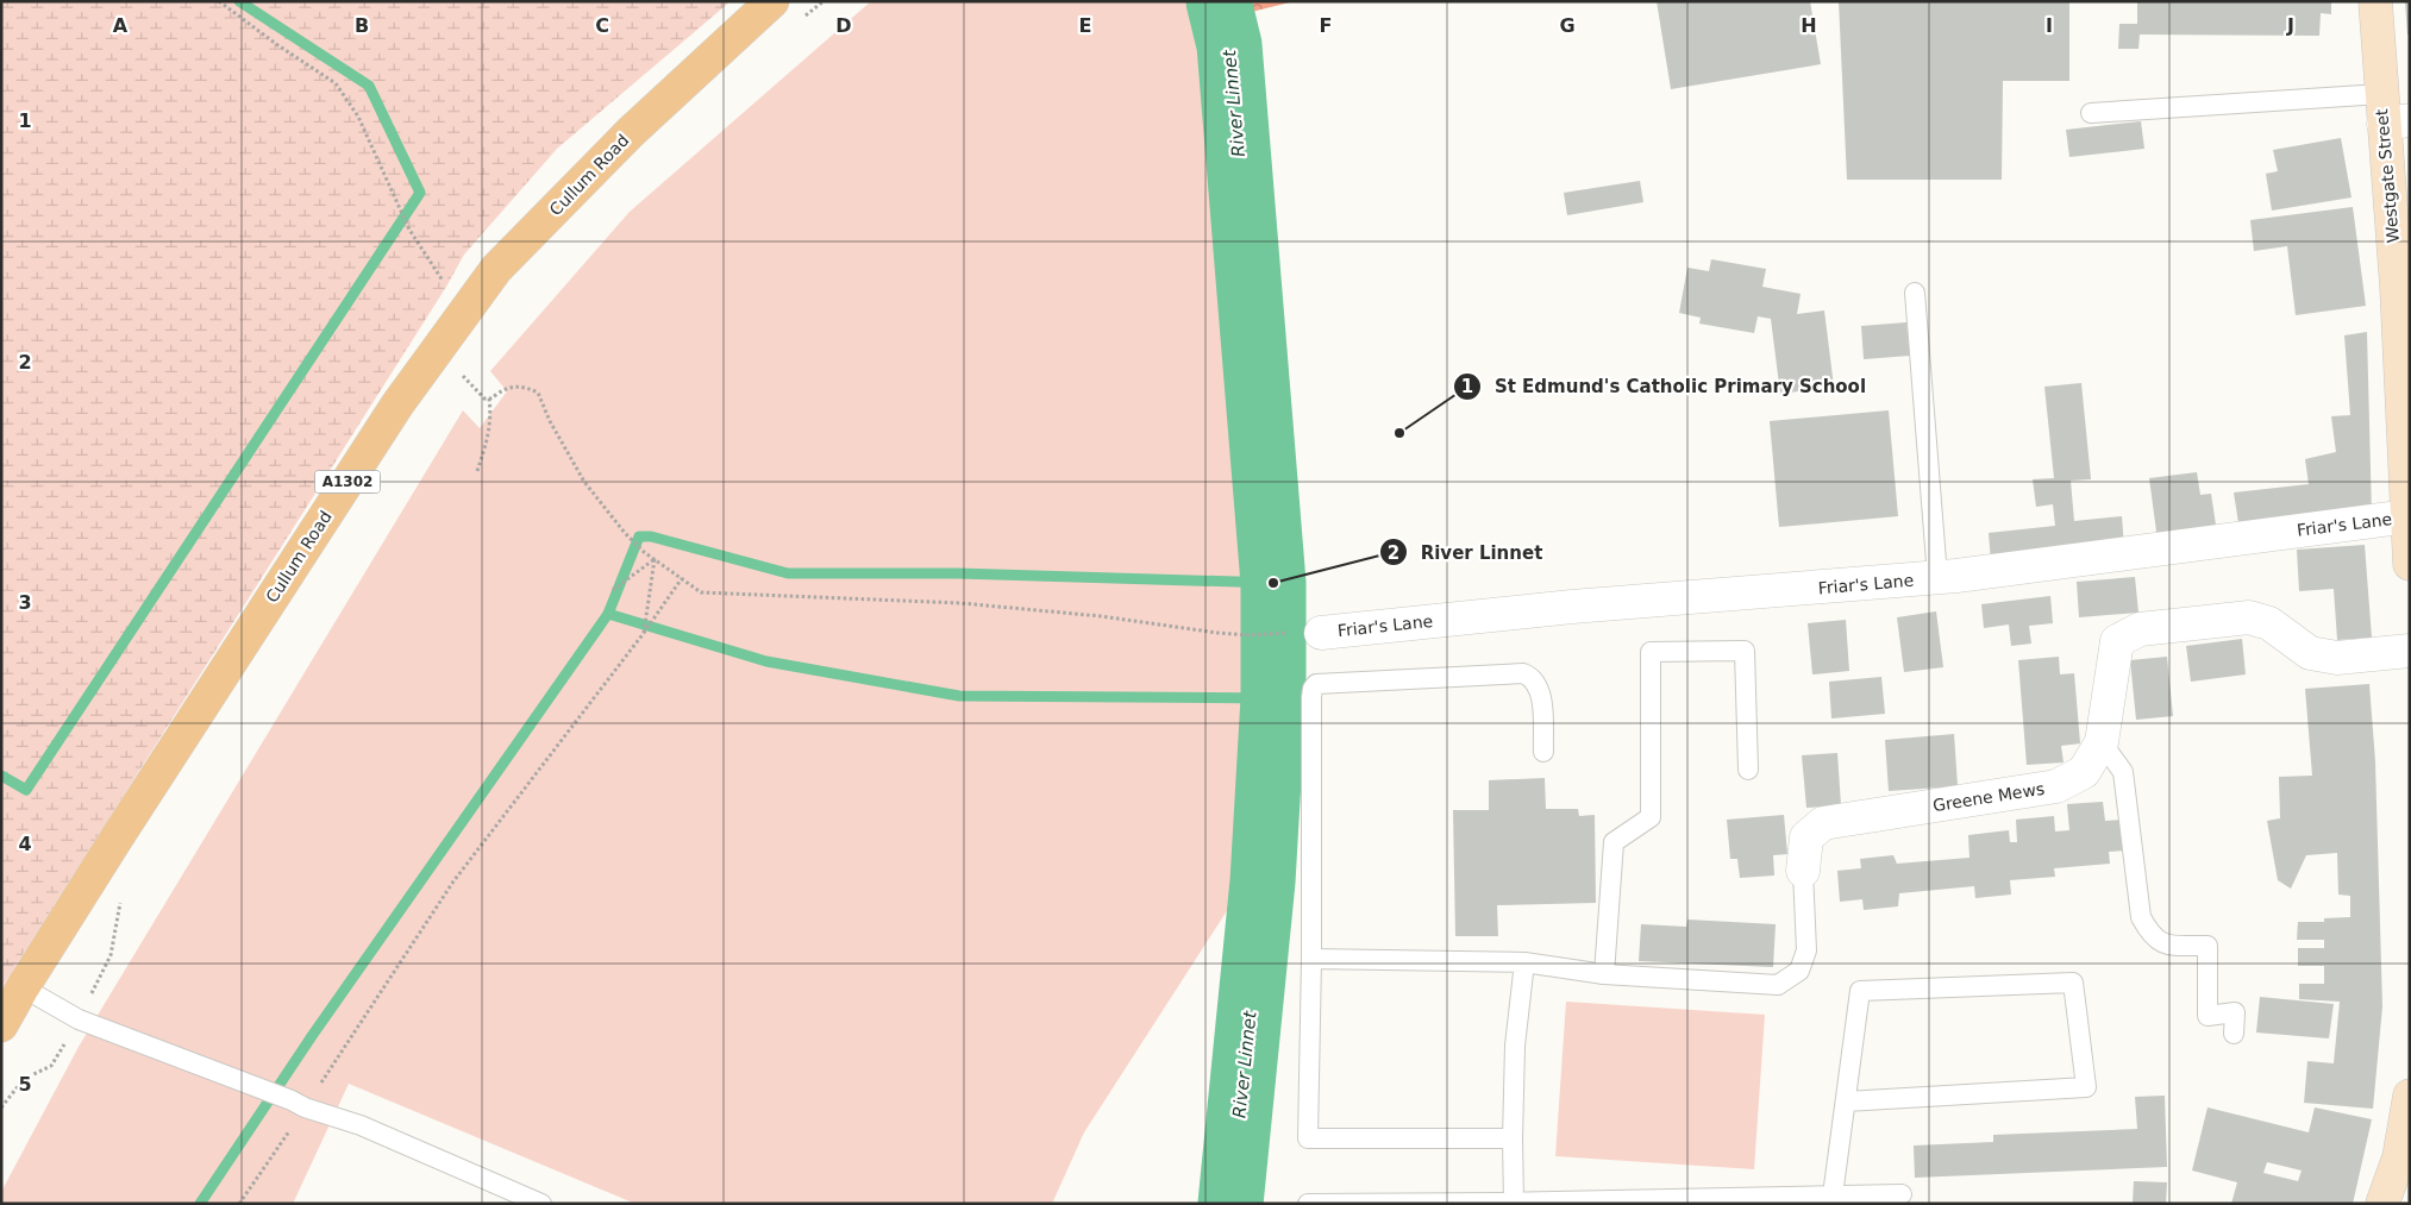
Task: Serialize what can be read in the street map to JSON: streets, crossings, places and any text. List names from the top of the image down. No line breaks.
{"streets":{"main road":["Cullum Road","A1302"],"street":["Westgate Street","Friar's Lane","Greene Mews"]},"crossings":[["Westgate Street","Friar's Lane"]],"water":["River Linnet"],"places":["St Edmund's Catholic Primary School","River Linnet"],"grid":{"columns":["A","B","C","D","E","F","G","H","I","J"],"rows":["1","2","3","4","5"]}}
